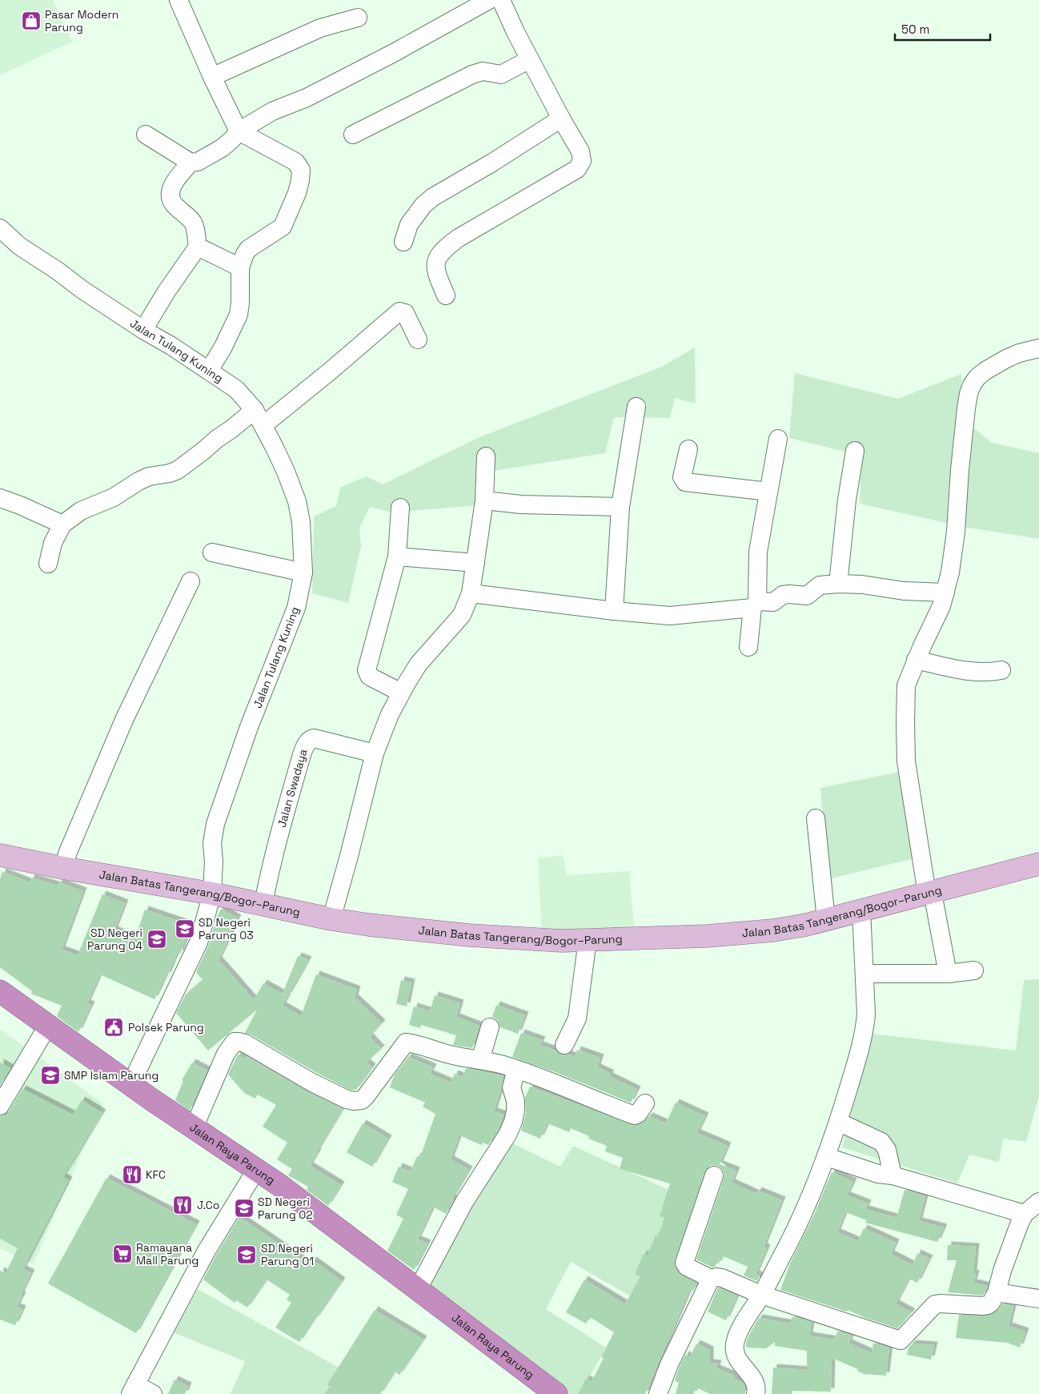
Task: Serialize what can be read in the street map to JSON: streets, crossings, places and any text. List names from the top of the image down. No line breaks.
{"streets":{"highway":["Jalan Raya Parung"],"main road":["Jalan Batas Tangerang/Bogor–Parung"],"street":["Jalan Tulang Kuning","Jalan Swadaya"]},"crossings":[["Jalan Tulang Kuning","Jalan Batas Tangerang/Bogor–Parung"],["Jalan Tulang Kuning","Jalan Raya Parung"],["Jalan Swadaya","Jalan Batas Tangerang/Bogor–Parung"]],"places":{"shop":["Pasar Modern Parung"],"school or university":["SD Negeri Parung 03","SD Negeri Parung 04","SMP Islam Parung","SD Negeri Parung 02","SD Negeri Parung 01"],"public building":["Polsek Parung"],"restaurant":["KFC","J.Co"],"supermarket":["Ramayana Mall Parung"]},"scale_bar":"50 m"}
